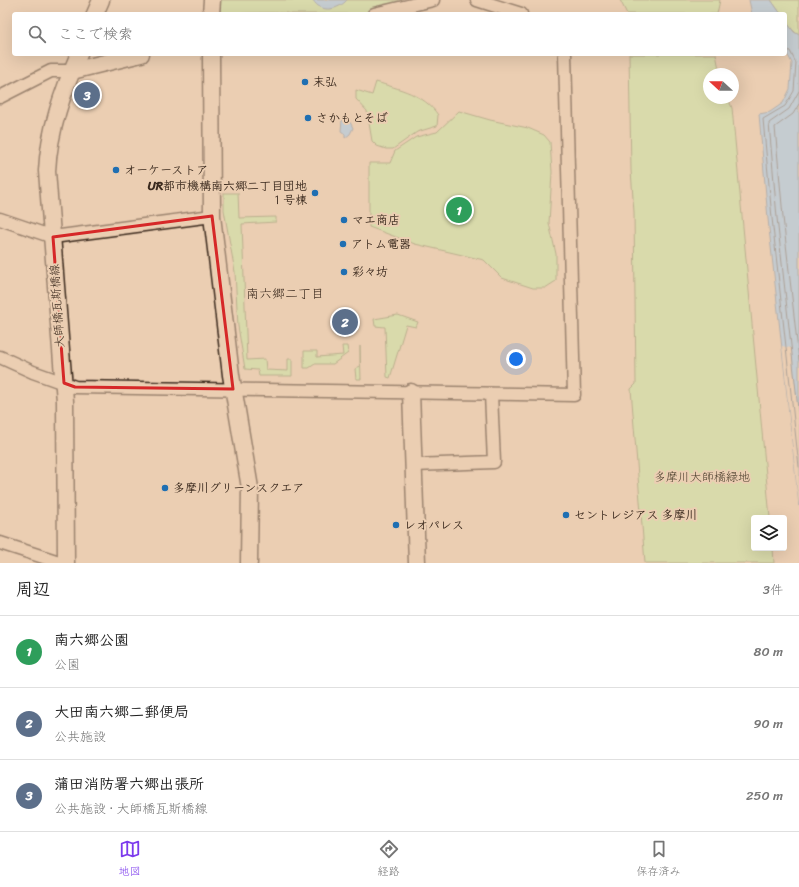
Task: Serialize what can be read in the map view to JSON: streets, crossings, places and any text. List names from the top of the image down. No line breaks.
{"streets":{"street":["大師橋瓦斯橋線"]},"districts":["南六郷二丁目"],"parks":["多摩川大師橋緑地"],"places":["末弘","さかもとそば","オーケーストア","UR都市機構南六郷二丁目団地 １号棟","マエ商店","アトム電器","彩々坊","多摩川グリーンスクエア","セントレジアス 多摩川","レオパレス"],"north":"left","page":{"search":"ここで検索","pins":["3","1","2"],"heading":["周辺","3件"],"list":[{"mark":"1","name":"南六郷公園","note":"公園","value":"80 m"},{"mark":"2","name":"大田南六郷二郵便局","note":"公共施設","value":"90 m"},{"mark":"3","name":"蒲田消防署六郷出張所","note":"公共施設 · 大師橋瓦斯橋線","value":"250 m"}],"nav":["地図","経路","保存済み"]}}
